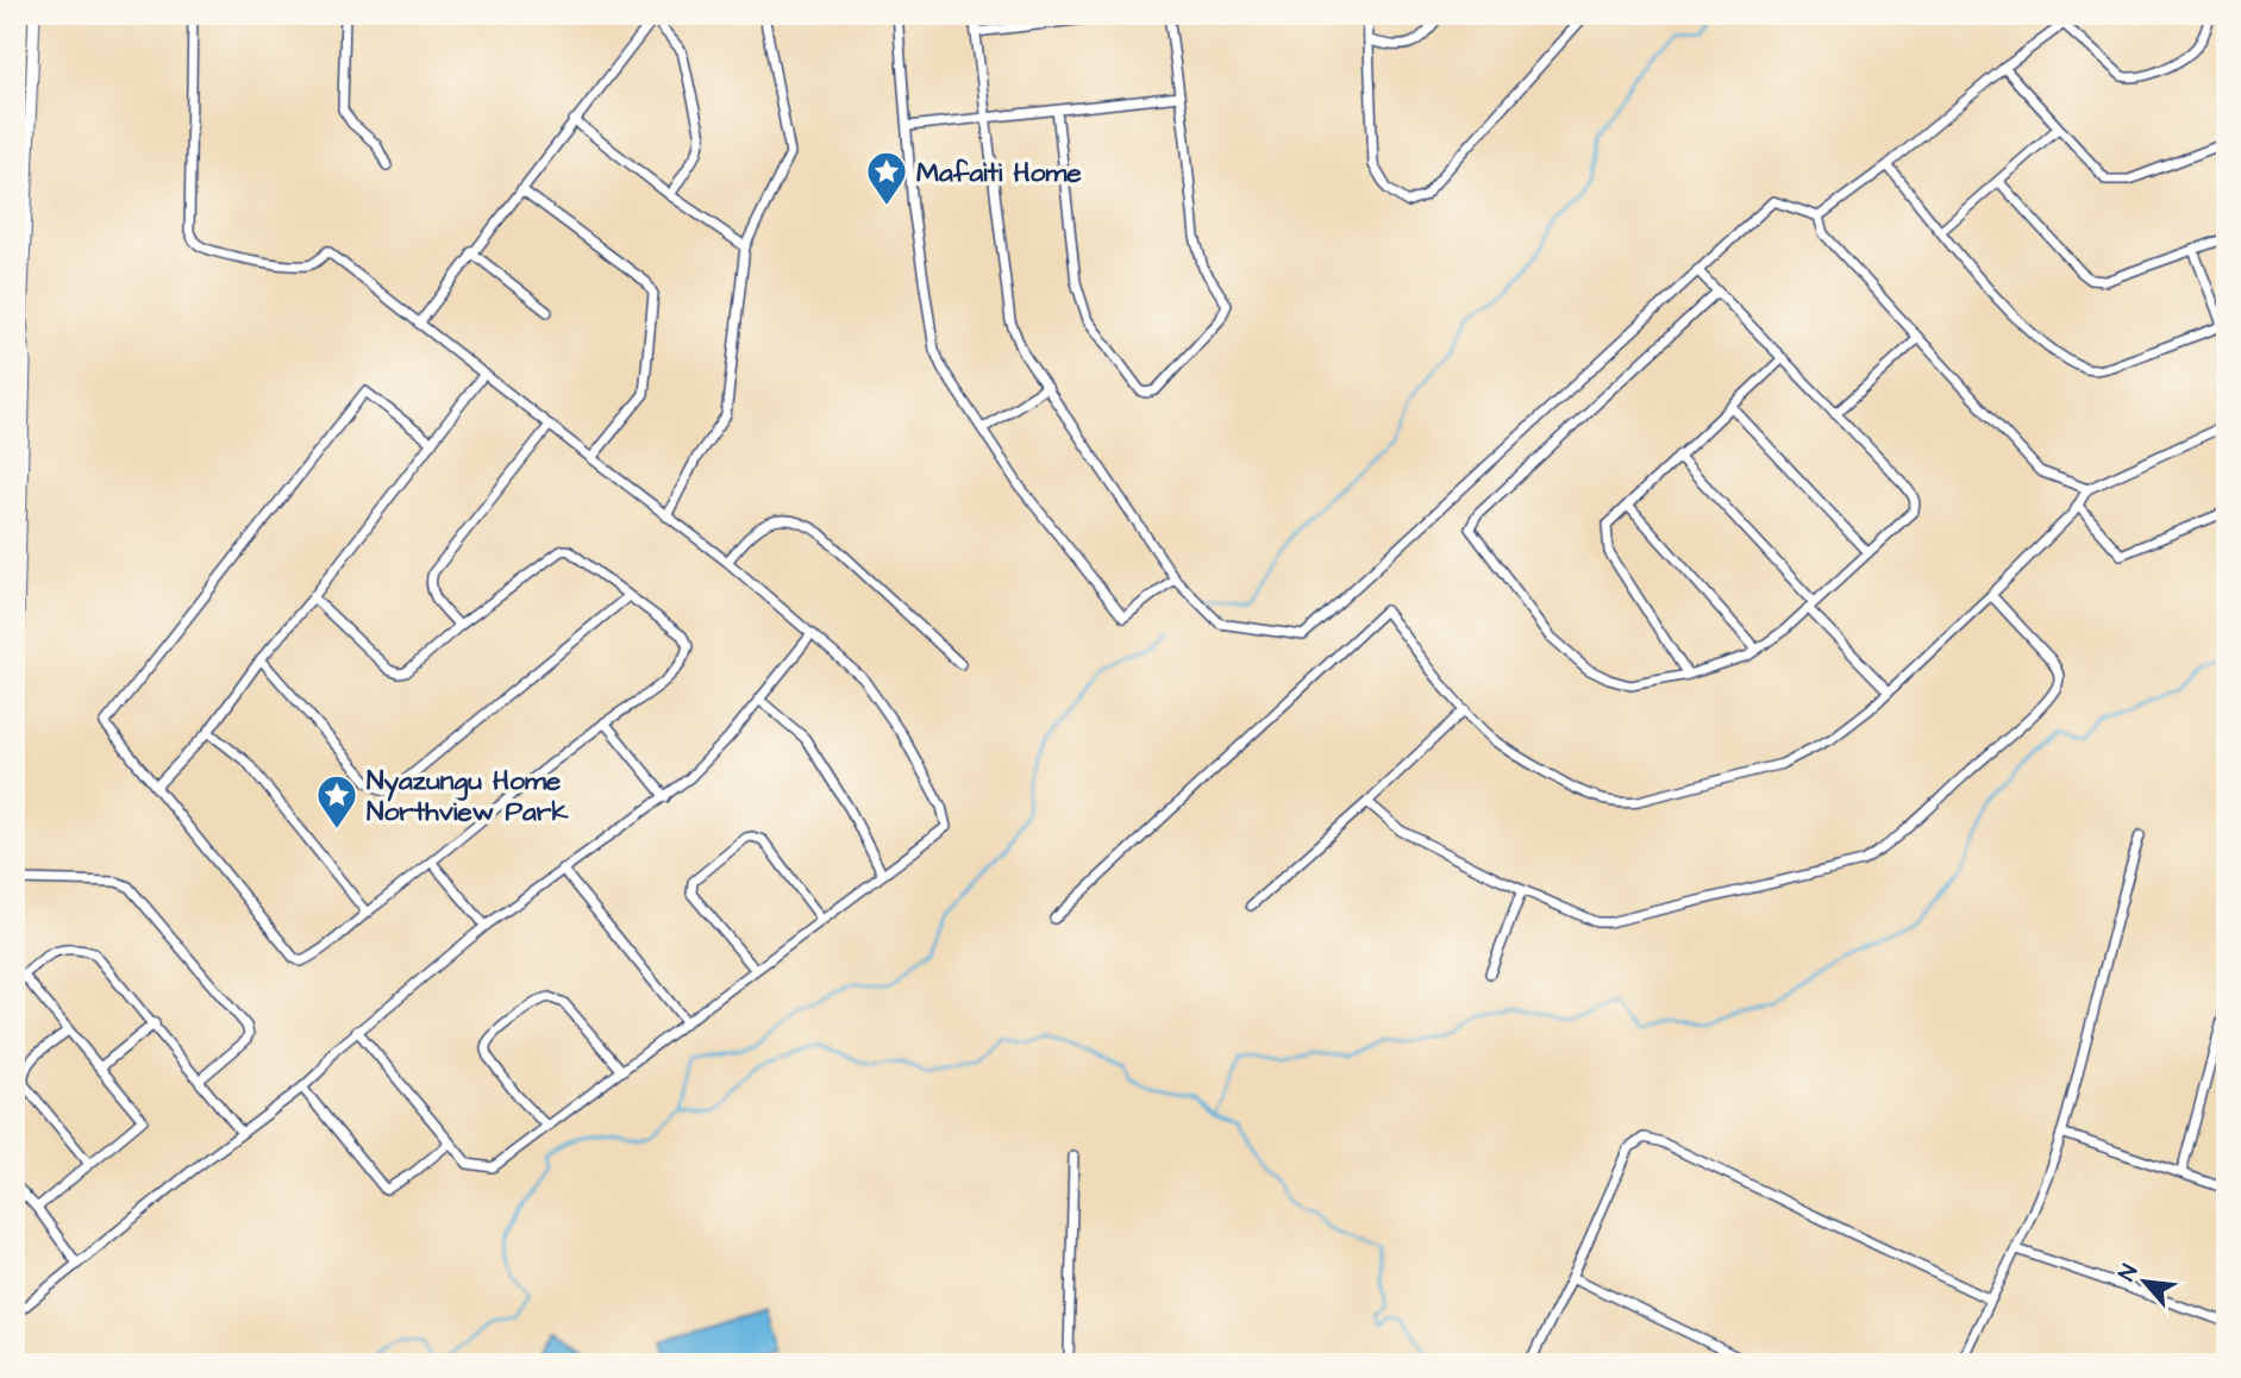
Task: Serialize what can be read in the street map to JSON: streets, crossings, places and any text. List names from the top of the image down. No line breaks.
{"places":{"place":["Mafaiti Home","Nyazungu Home Northview Park"]},"north":"top left"}
